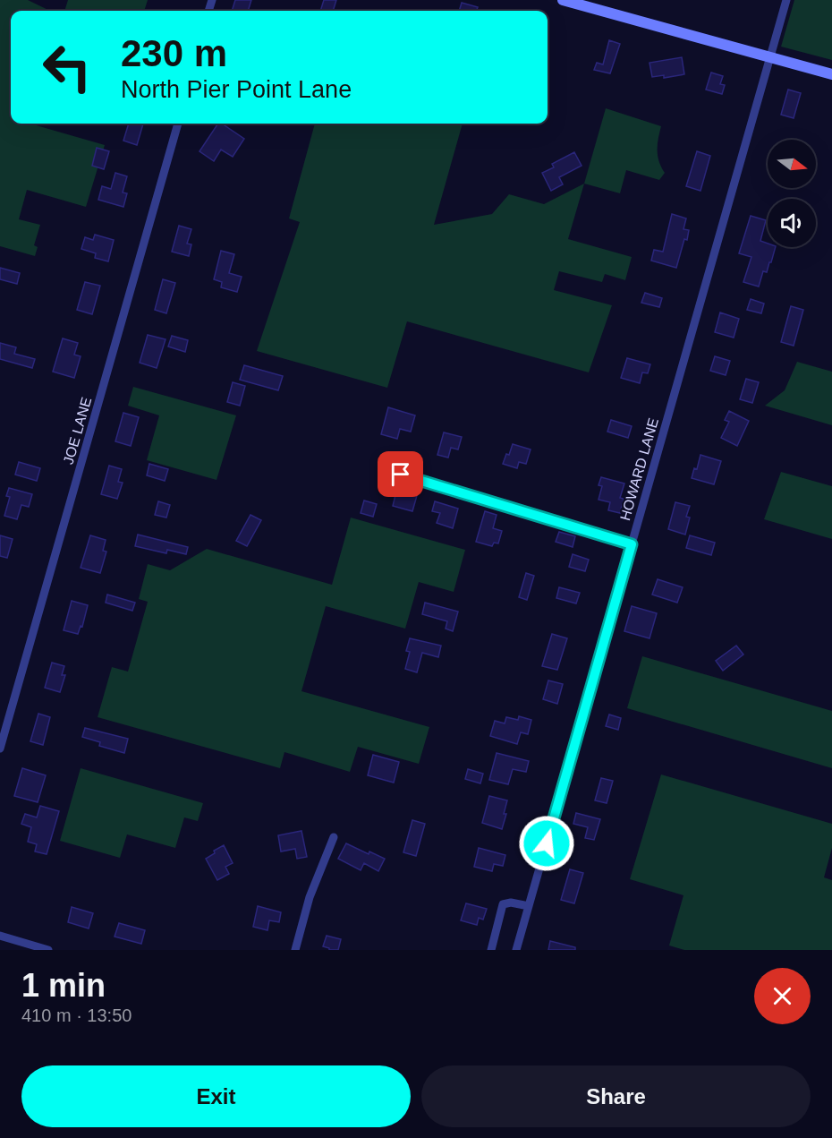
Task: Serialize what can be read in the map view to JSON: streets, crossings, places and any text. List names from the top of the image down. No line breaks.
{"streets":{"street":["JOE LANE","HOWARD LANE"]},"north":"right","page":{"turn":["230 m","North Pier Point Lane"],"heading":["1 min","410 m · 13:50"],"buttons":["Exit","Share"]}}
